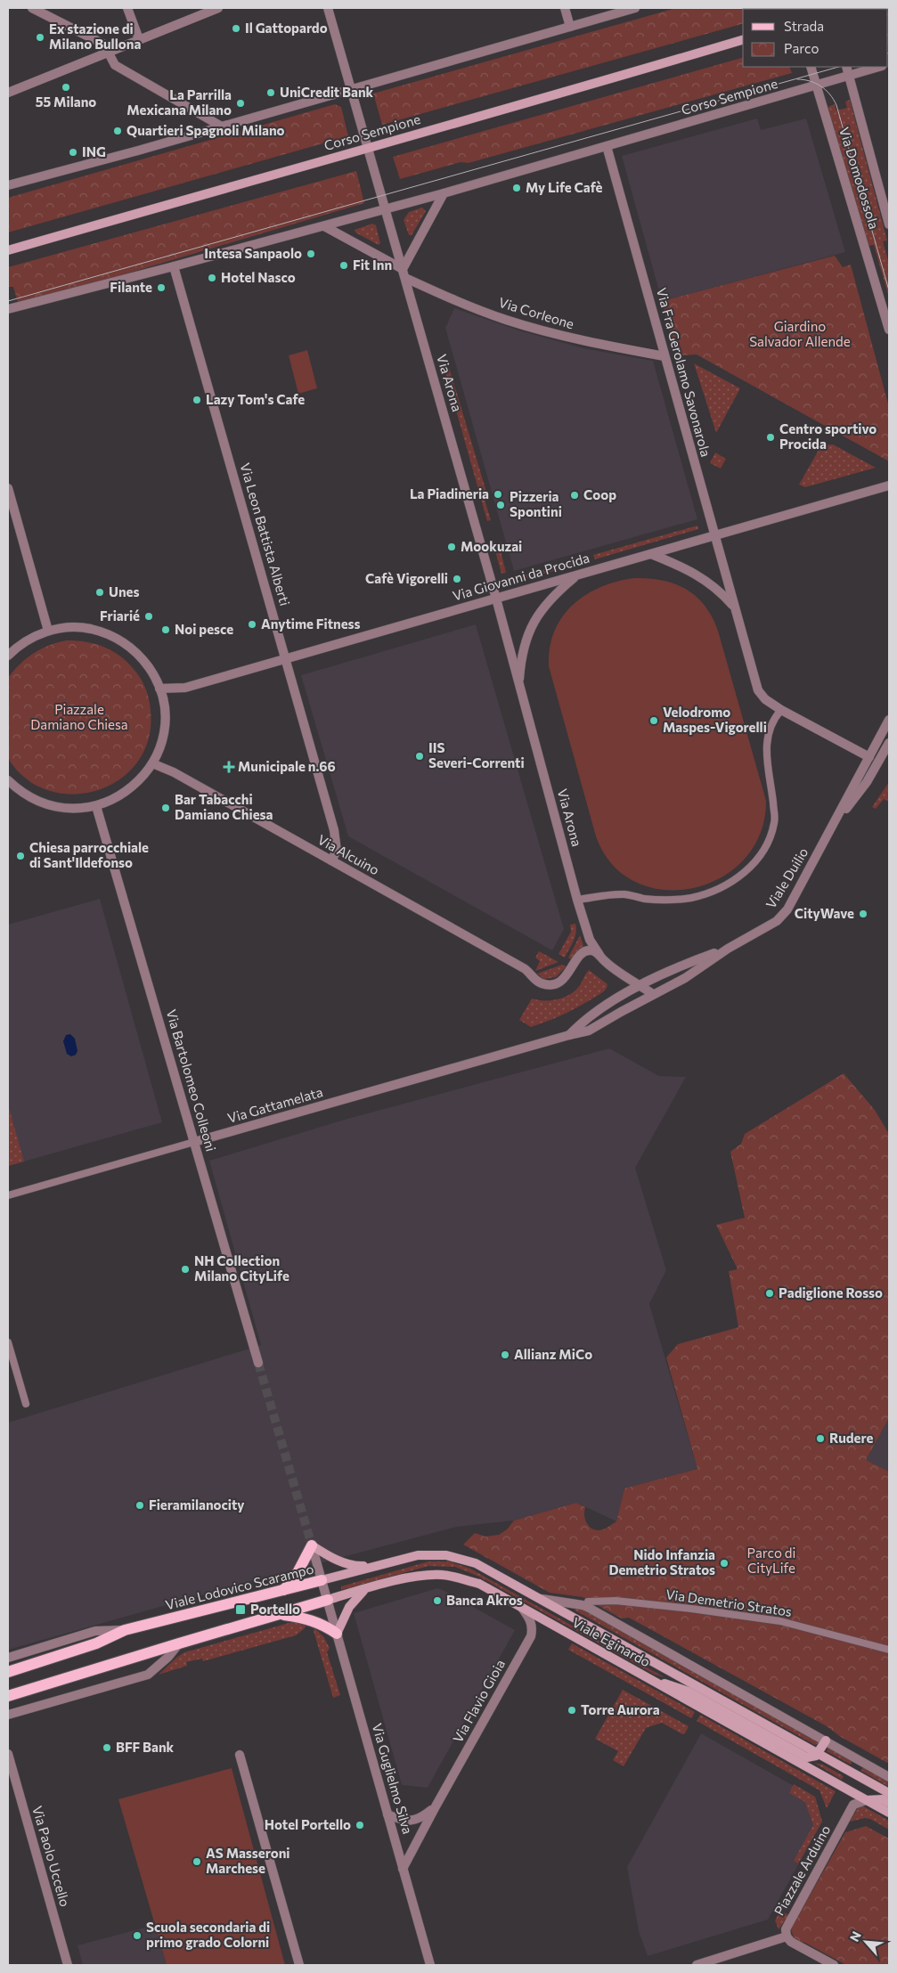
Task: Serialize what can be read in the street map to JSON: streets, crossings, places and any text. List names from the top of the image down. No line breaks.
{"streets":{"main road":["Corso Sempione","Viale Lodovico Scarampo","Viale Eginardo"],"street":["Via Domodossola","Via Corleone","Via Fra Gerolamo Savonarola","Via Arona","Via Leon Battista Alberti","Via Giovanni da Procida","Via Alcuino","Viale Duilio","Via Bartolomeo Colleoni","Via Gattamelata","Via Demetrio Stratos","Via Flavio Gioia","Via Guglielmo Silva","Via Paolo Uccello","Piazzale Arduino"]},"crossings":[["Corso Sempione","Via Domodossola"],["Corso Sempione","Via Fra Gerolamo Savonarola"],["Corso Sempione","Via Arona"],["Corso Sempione","Via Leon Battista Alberti"],["Via Corleone","Via Fra Gerolamo Savonarola"],["Via Corleone","Via Arona"],["Via Fra Gerolamo Savonarola","Via Giovanni da Procida"],["Via Fra Gerolamo Savonarola","Viale Duilio"],["Via Arona","Via Giovanni da Procida"],["Via Arona","Via Alcuino"],["Via Arona","Viale Duilio"],["Via Leon Battista Alberti","Via Giovanni da Procida"],["Via Leon Battista Alberti","Via Alcuino"],["Viale Duilio","Via Gattamelata"],["Via Bartolomeo Colleoni","Via Gattamelata"],["Viale Lodovico Scarampo","Viale Eginardo"],["Viale Lodovico Scarampo","Via Guglielmo Silva"],["Viale Eginardo","Via Flavio Gioia"],["Viale Eginardo","Via Guglielmo Silva"],["Viale Eginardo","Piazzale Arduino"],["Via Flavio Gioia","Via Guglielmo Silva"]],"parks":["Giardino Salvador Allende","Piazzale Damiano Chiesa","Parco di CityLife"],"places":{"other":["Il Gattopardo","Ex stazione di Milano Bullona","55 Milano","UniCredit Bank","La Parrilla Mexicana Milano","Quartieri Spagnoli Milano","ING","My Life Cafè","Intesa Sanpaolo","Fit Inn","Hotel Nasco","Filante","Lazy Tom's Cafe","Centro sportivo Procida","La Piadineria","Coop","Pizzeria Spontini","Mookuzai","Cafè Vigorelli","Unes","Friarié","Anytime Fitness","Noi pesce","Velodromo Maspes-Vigorelli","IIS Severi-Correnti","Bar Tabacchi Damiano Chiesa","Chiesa parrocchiale di Sant'Ildefonso","CityWave","NH Collection Milano CityLife","Padiglione Rosso","Allianz MiCo","Rudere","Fieramilanocity","Nido Infanzia Demetrio Stratos","Banca Akros","Torre Aurora","BFF Bank","Hotel Portello","AS Masseroni Marchese","Scuola secondaria di primo grado Colorni"],"health":["Municipale n.66"],"transit":["Portello"]},"legend":["Strada","Parco"],"north":"top left"}
